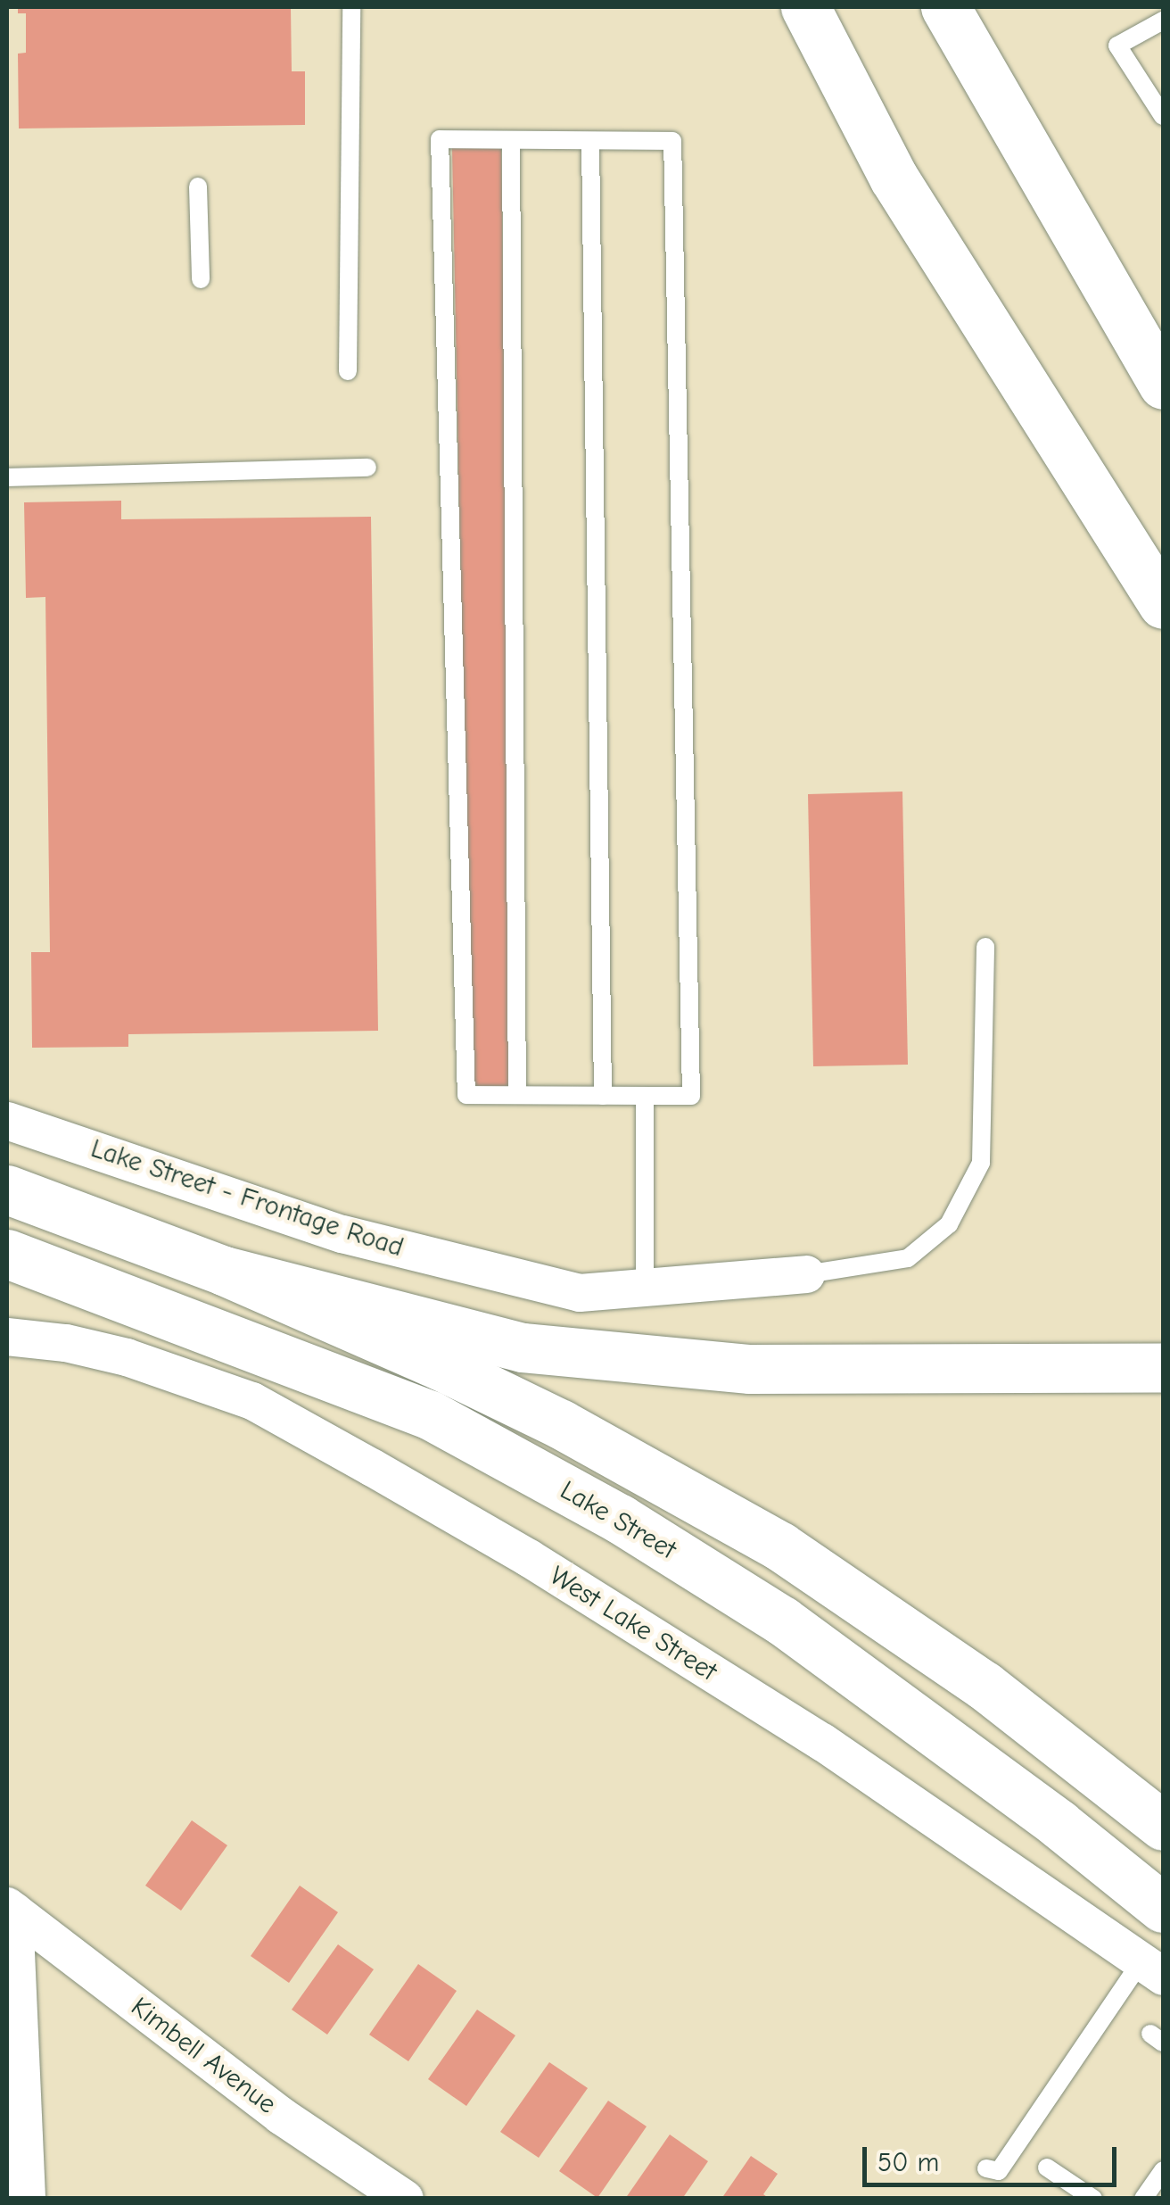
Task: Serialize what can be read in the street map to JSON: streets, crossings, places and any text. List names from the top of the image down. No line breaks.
{"streets":{"main road":["Lake Street"],"street":["Lake Street - Frontage Road","West Lake Street","Kimbell Avenue"]},"scale_bar":"50 m"}
